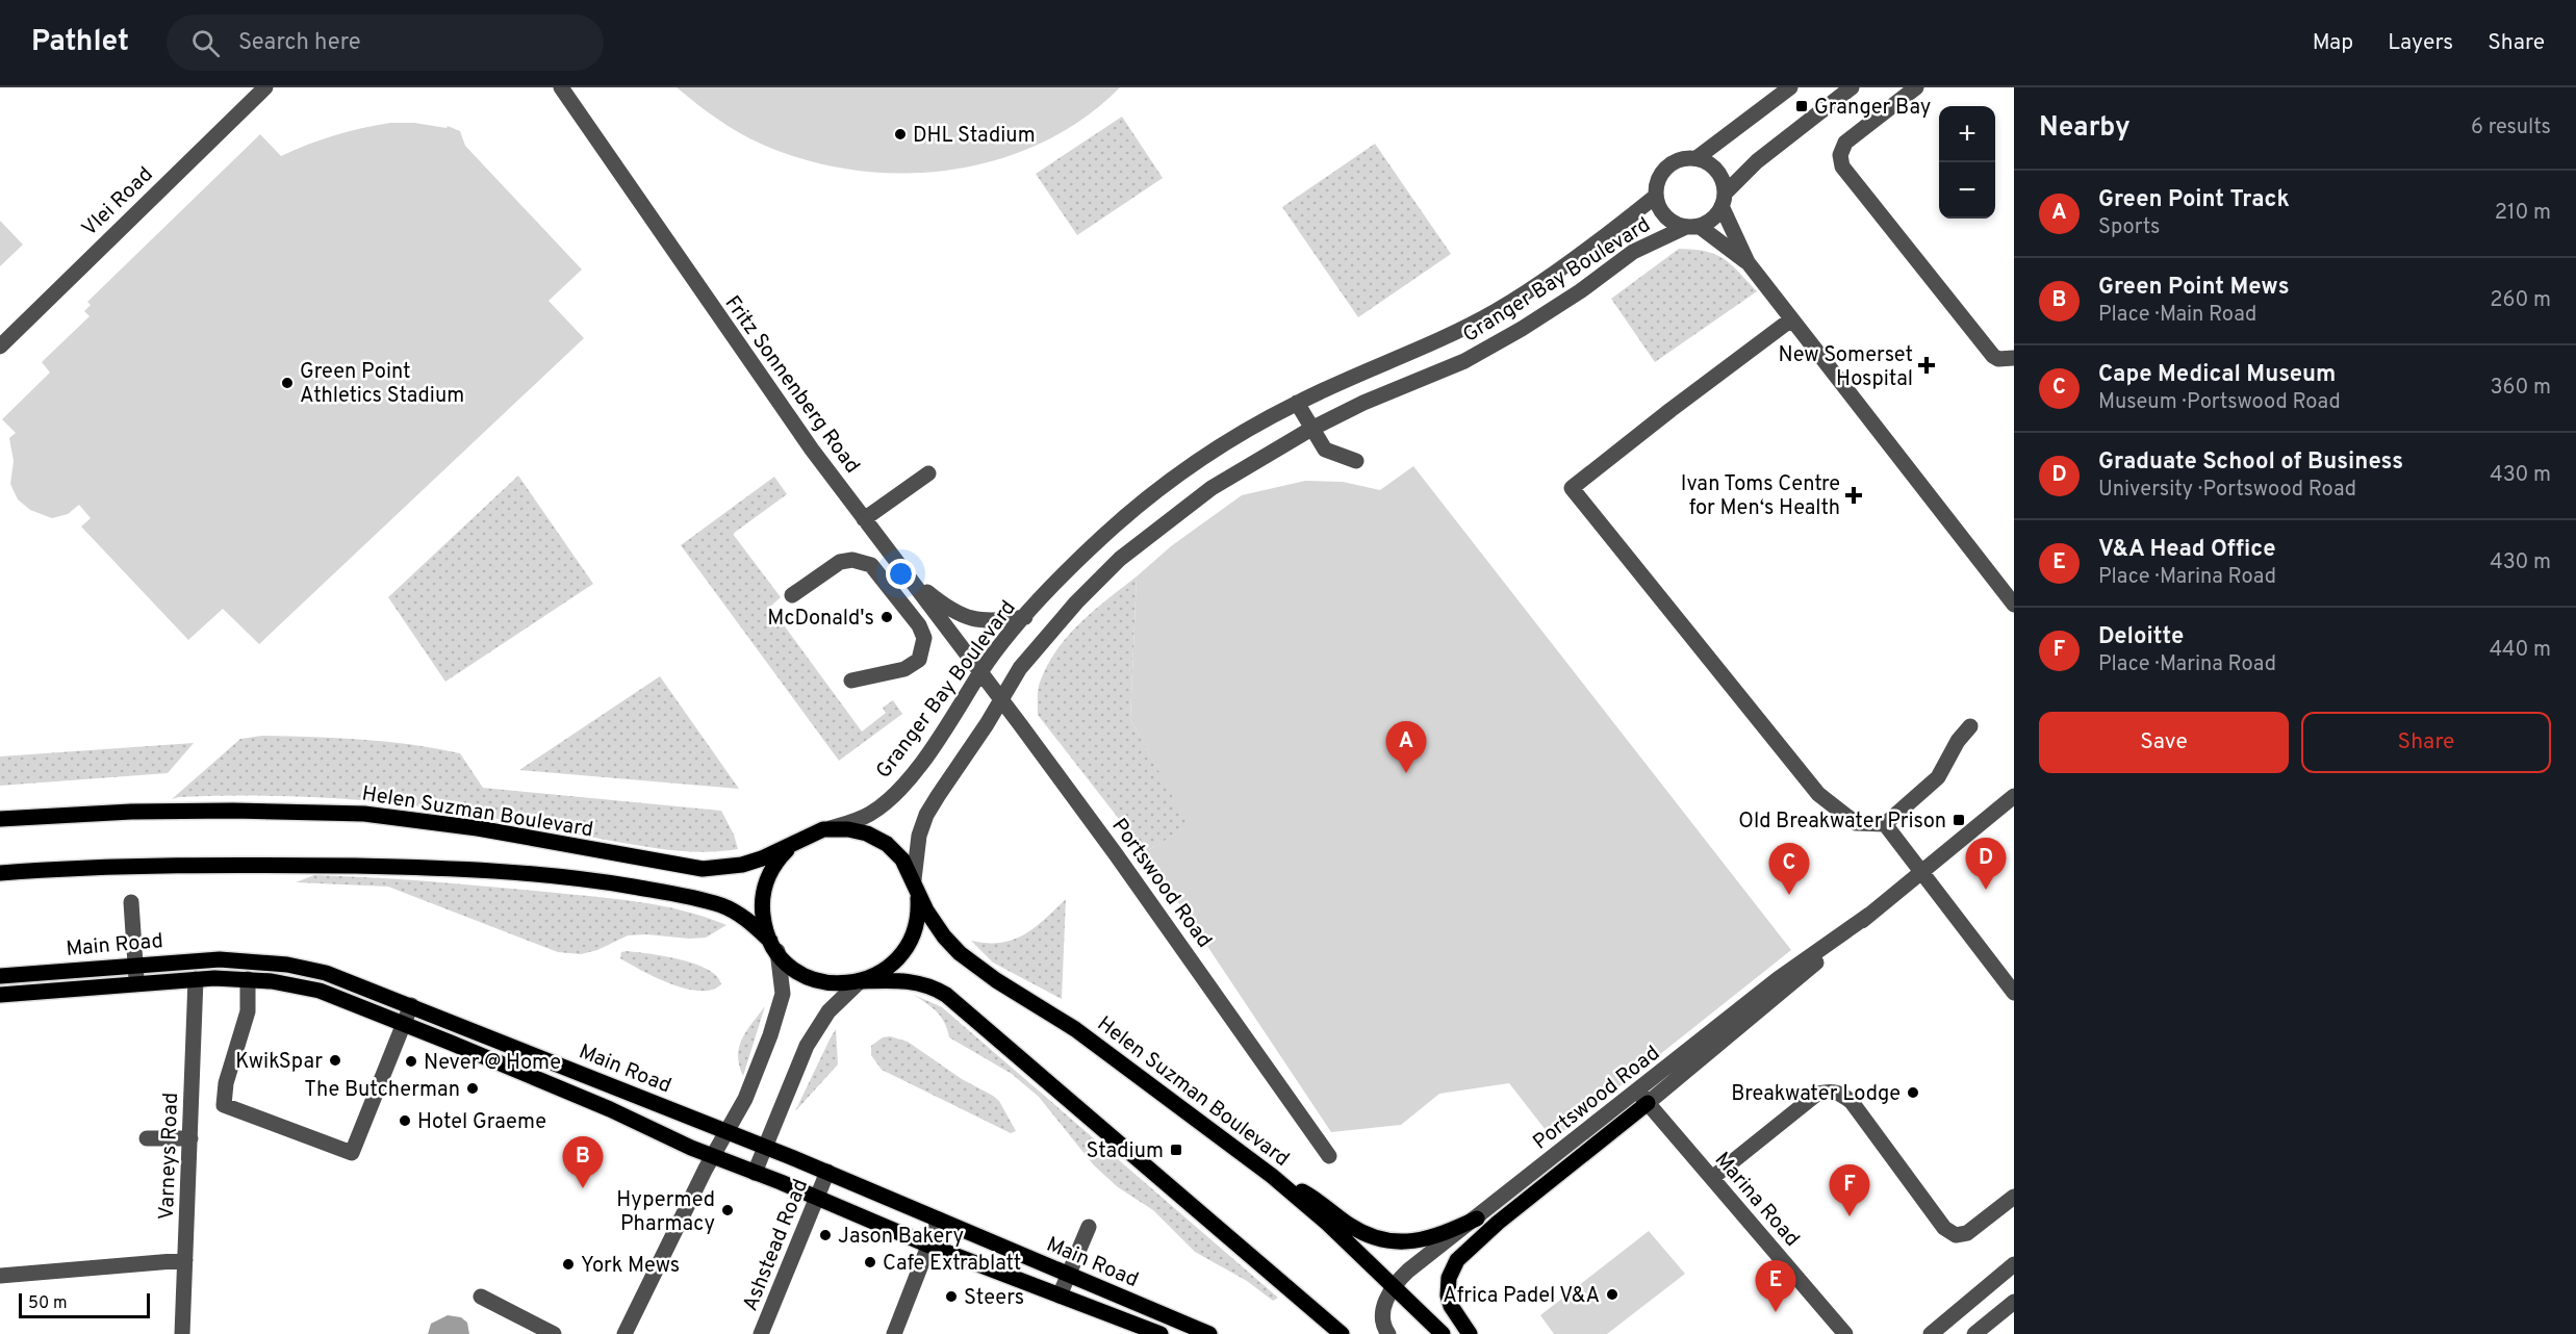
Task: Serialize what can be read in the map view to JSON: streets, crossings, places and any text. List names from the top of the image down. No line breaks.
{"streets":{"main road":["Helen Suzman Boulevard","Main Road"],"street":["Vlei Road","Granger Bay Boulevard","Fritz Sonnenberg Road","Portswood Road","Varneys Road","Marina Road","Ashstead Road"]},"crossings":[["Granger Bay Boulevard","Fritz Sonnenberg Road"],["Granger Bay Boulevard","Helen Suzman Boulevard"],["Granger Bay Boulevard","Portswood Road"],["Fritz Sonnenberg Road","Portswood Road"],["Helen Suzman Boulevard","Portswood Road"],["Portswood Road","Marina Road"],["Main Road","Varneys Road"],["Main Road","Ashstead Road"]],"places":{"transit":["Granger Bay","Old Breakwater Prison","Stadium"],"other":["DHL Stadium","Green Point Athletics Stadium","McDonald's","KwikSpar","Never @ Home","The Butcherman","Breakwater Lodge","Hotel Graeme","Hypermed Pharmacy","Jason Bakery","Cafe Extrablatt","York Mews","Africa Padel V&A","Steers"],"health":["New Somerset Hospital","Ivan Toms Centre for Men‘s Health"]},"scale_bar":"50 m","page":{"header":"Pathlet","search":"Search here","nav":["Map","Layers","Share"],"heading":["Nearby","6 results"],"map_buttons":["+","−"],"list":[{"mark":"A","name":"Green Point Track","note":"Sports","value":"210 m"},{"mark":"B","name":"Green Point Mews","note":"Place · Main Road","value":"260 m"},{"mark":"C","name":"Cape Medical Museum","note":"Museum · Portswood Road","value":"360 m"},{"mark":"D","name":"Graduate School of Business","note":"University · Portswood Road","value":"430 m"},{"mark":"E","name":"V&A Head Office","note":"Place · Marina Road","value":"430 m"},{"mark":"F","name":"Deloitte","note":"Place · Marina Road","value":"440 m"}],"buttons":["Save","Share"],"pins":["A","D","C","B","F","E"],"scale":"50 m"}}
